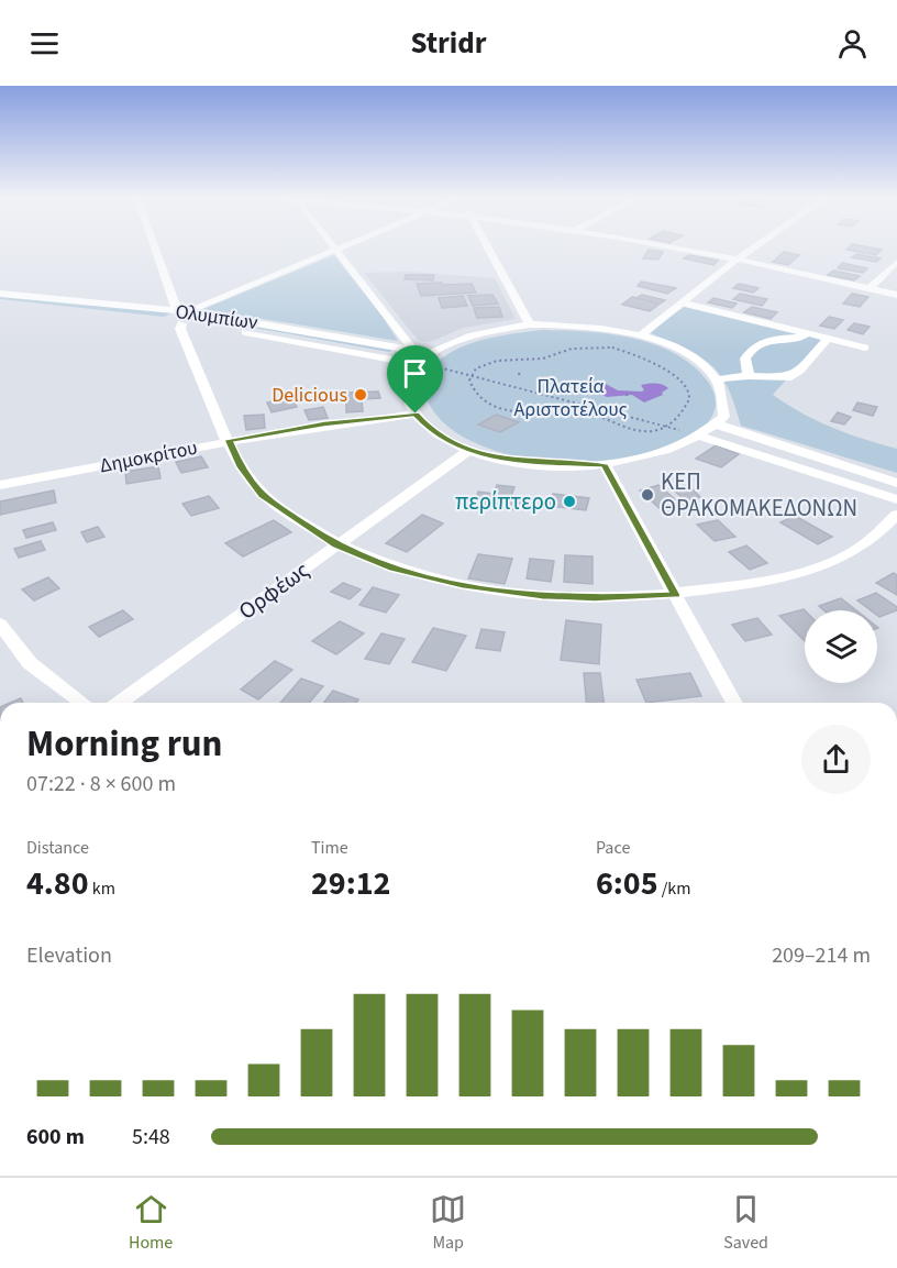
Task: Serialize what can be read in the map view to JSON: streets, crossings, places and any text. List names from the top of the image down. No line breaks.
{"streets":{"street":["Ολυμπίων","Δημοκρίτου","Ορφέως"]},"parks":["Πλατεία Αριστοτέλους"],"places":["Delicious","ΚΕΠ ΘΡΑΚΟΜΑΚΕΔΟΝΩΝ","περίπτερο"],"page":{"header":"Stridr","heading":["Morning run","07:22 · 8 × 600 m"],"stats":[["Distance","4.80 km"],["Time","29:12"],["Pace","6:05 /km"]],"chart":["Elevation","209–214 m"],"list":[{"name":"600 m","note":"5:48"}],"tabs":["Home","Map","Saved"]}}
